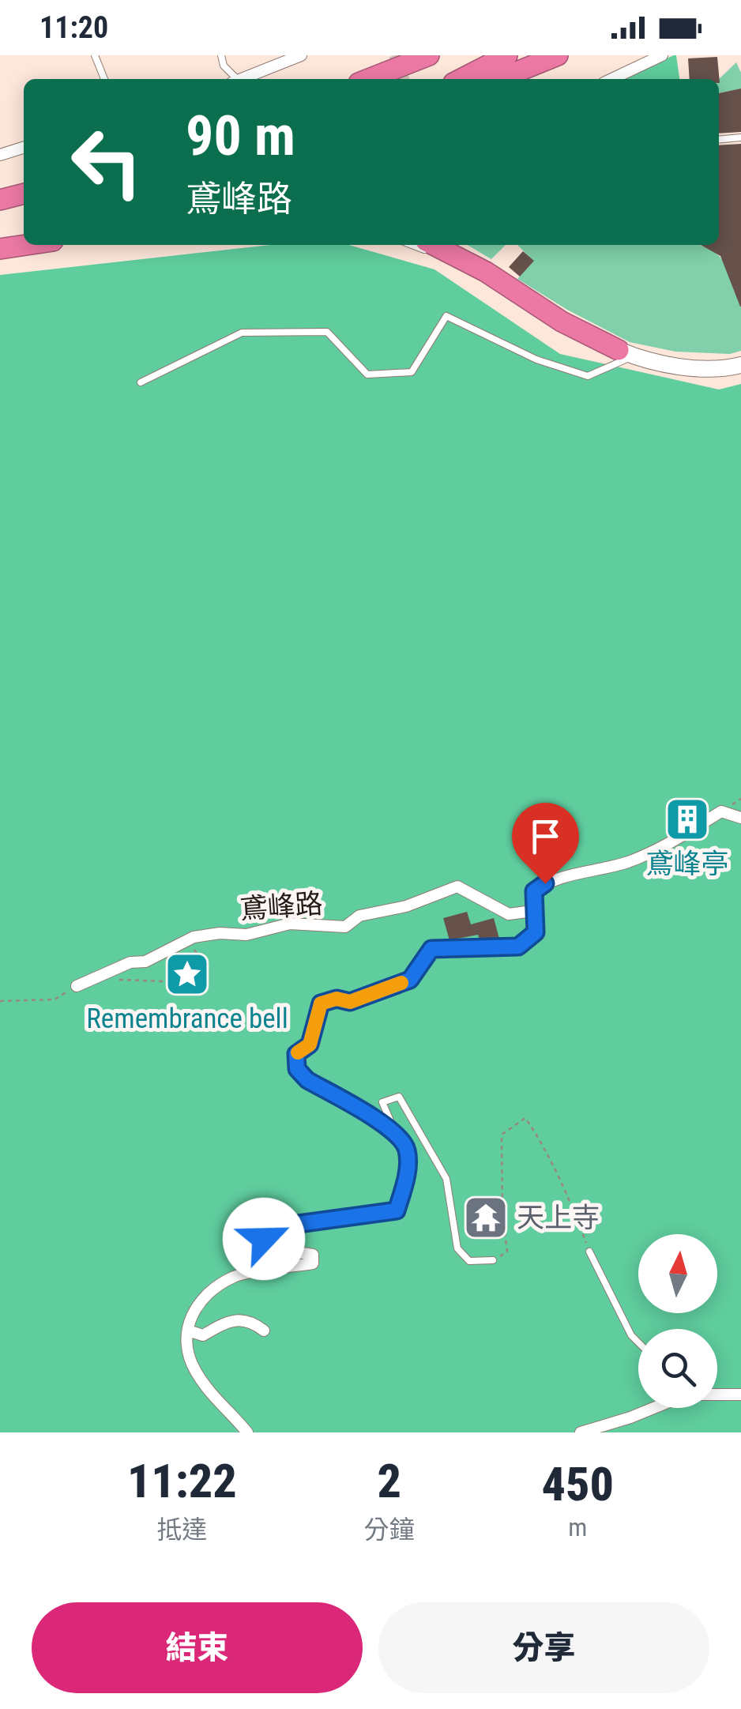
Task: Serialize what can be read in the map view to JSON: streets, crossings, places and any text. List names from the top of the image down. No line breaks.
{"streets":{"street":["鳶峰路"]},"places":{"building":["鳶峰亭"],"place":["Remembrance bell"],"temple":["天上寺"]},"north":"top","page":{"status":"11:20","turn":["90 m","鳶峰路"],"eta":["11:22","抵達","2","分鐘","450","m"],"buttons":["結束","分享"]}}
